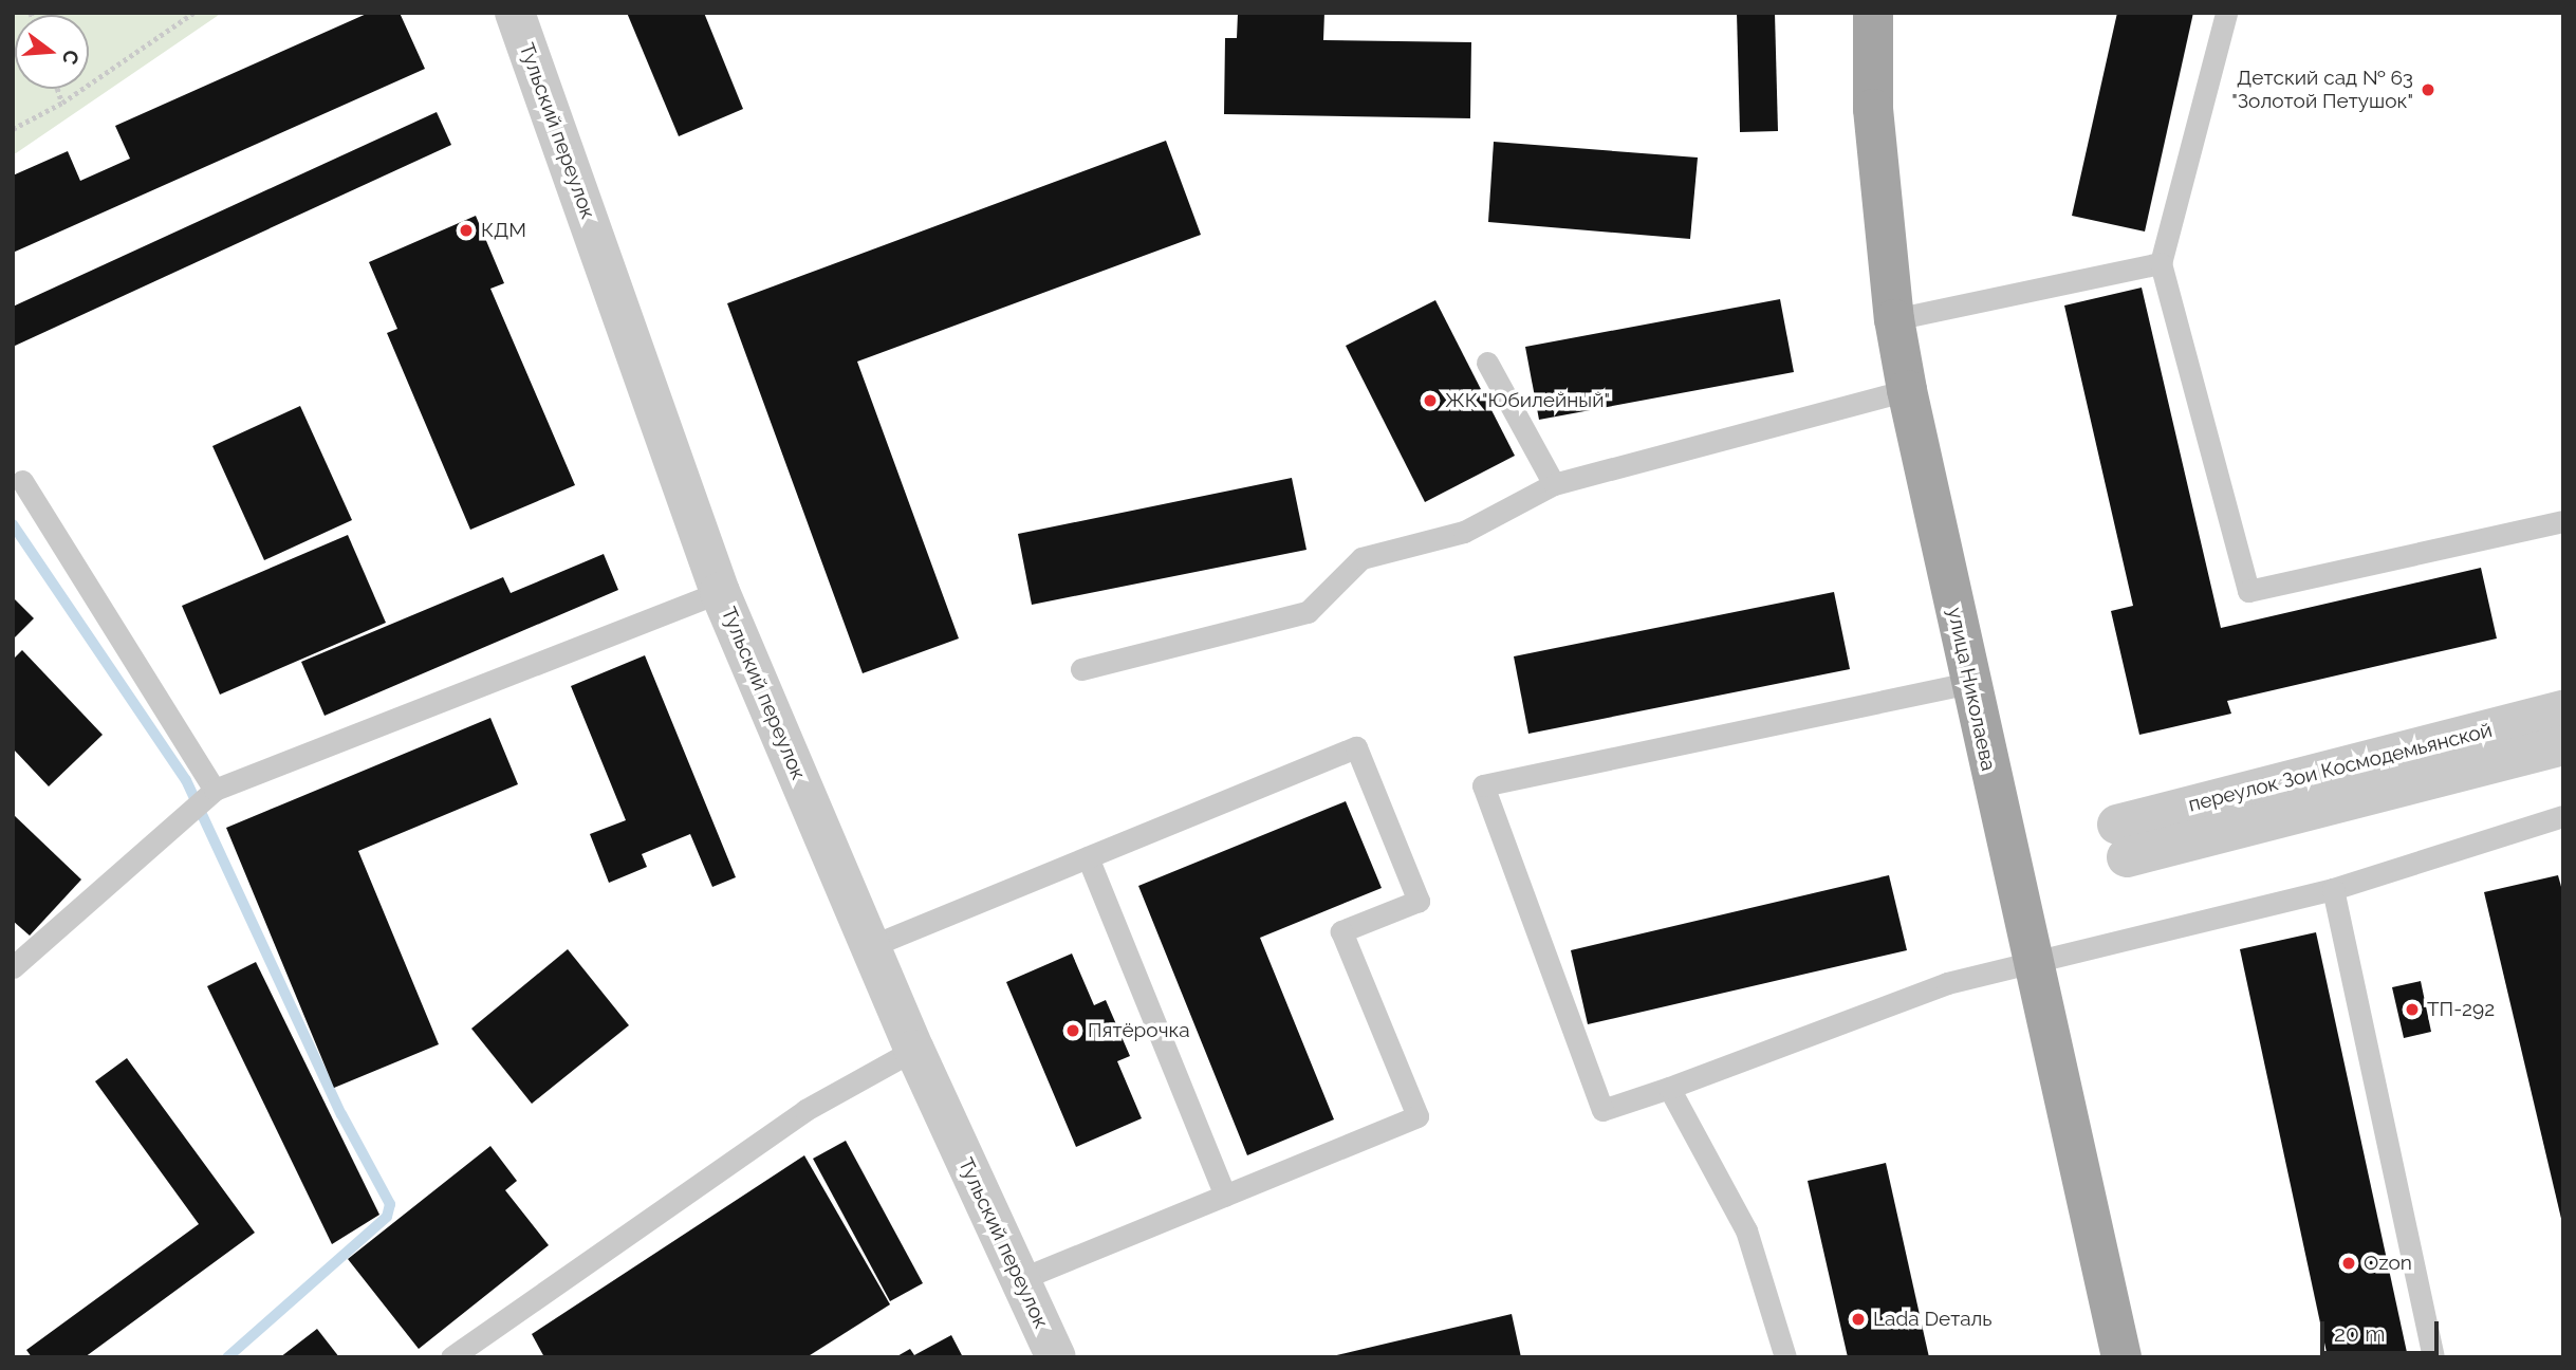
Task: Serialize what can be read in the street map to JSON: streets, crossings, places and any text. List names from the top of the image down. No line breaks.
{"streets":{"main road":["улица Николаева"],"street":["Тульский переулок","переулок Зои Космодемьянской"]},"places":["Детский сад № 63 \"Золотой Петушок\"","КДМ","ЖК \"Юбилейный\"","ТП-292","Пятёрочка","Ozon","Lada Dеталь"],"scale_bar":"20 m","north":"right"}
